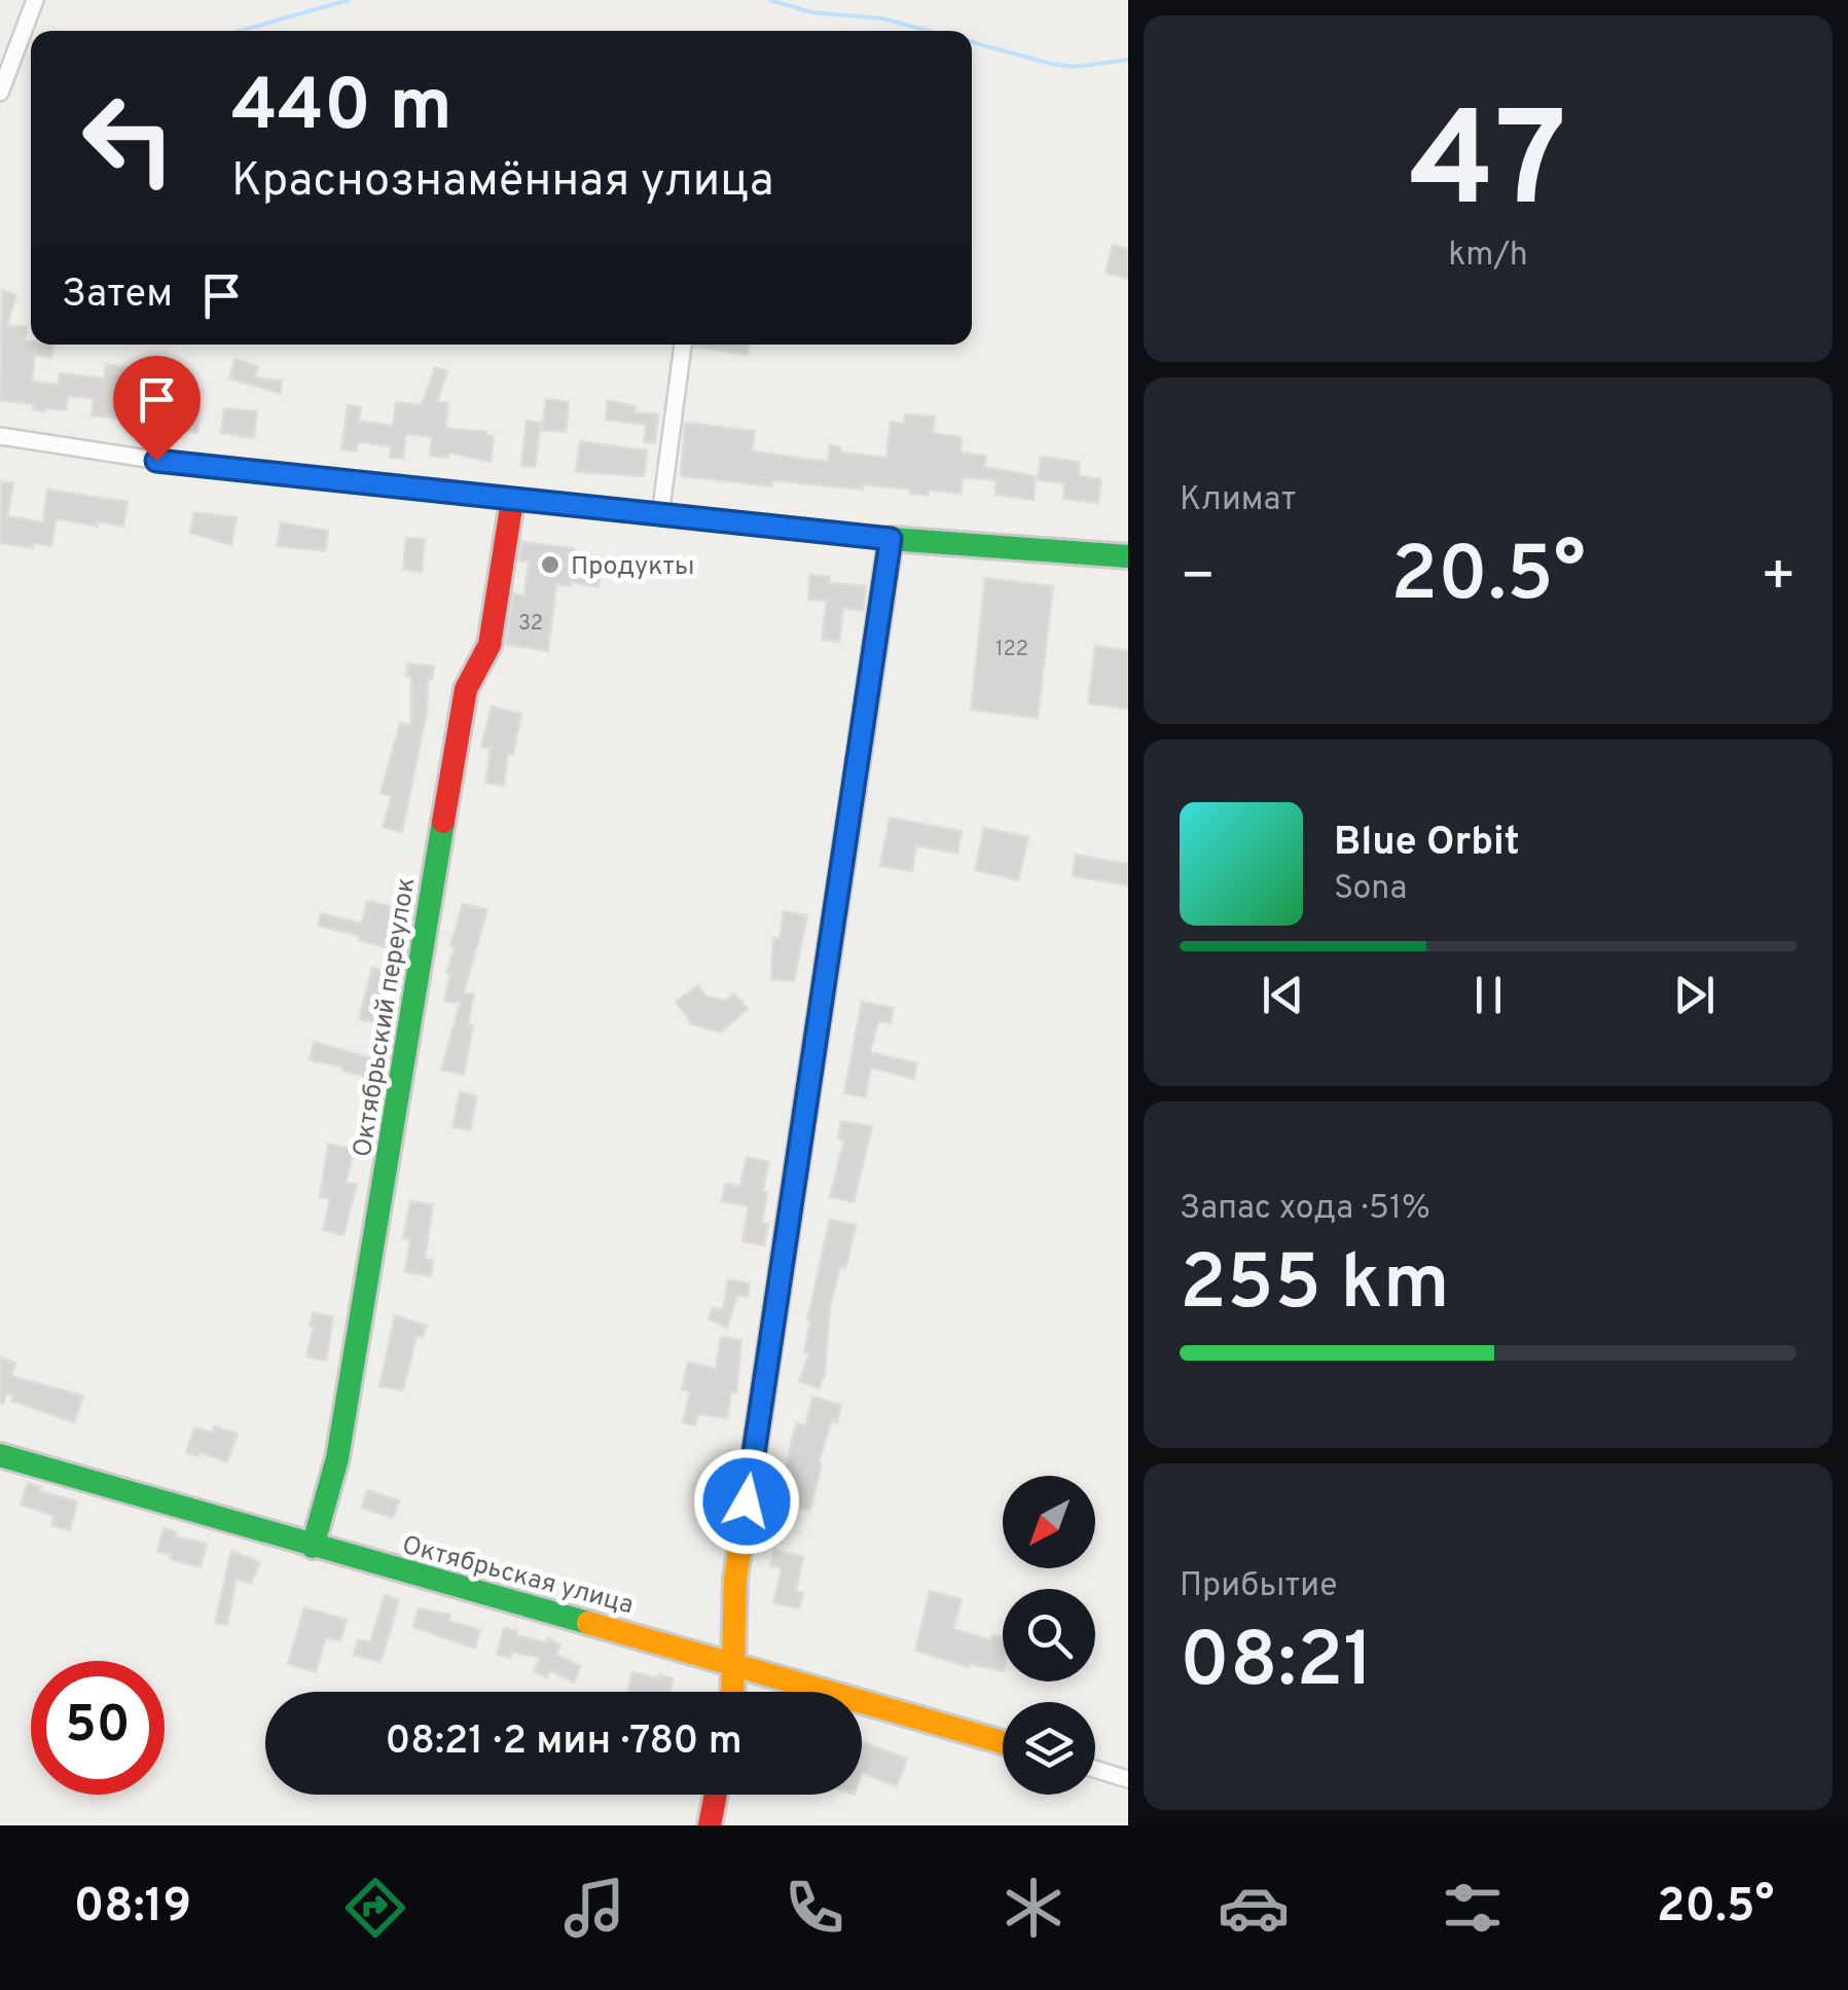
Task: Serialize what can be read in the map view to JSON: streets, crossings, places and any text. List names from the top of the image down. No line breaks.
{"streets":{"street":["Октябрьский переулок","Октябрьская улица"]},"crossings":[["Октябрьский переулок","Октябрьская улица"]],"places":["Продукты"],"house_numbers":["32","122"],"north":"bottom left","page":{"tile":[["47","km/h"],"Климат",["Запас хода · 51%","255 km"],["Прибытие","08:21"]],"turn":["440 m","Краснознамённая улица"],"then":"Затем","heat":["−","20.5°","+"],"song":["Blue Orbit","Sona"],"limit":"50","trip":"08:21 · 2 мин · 780 m","tabs":["08:19","20.5°"]}}
